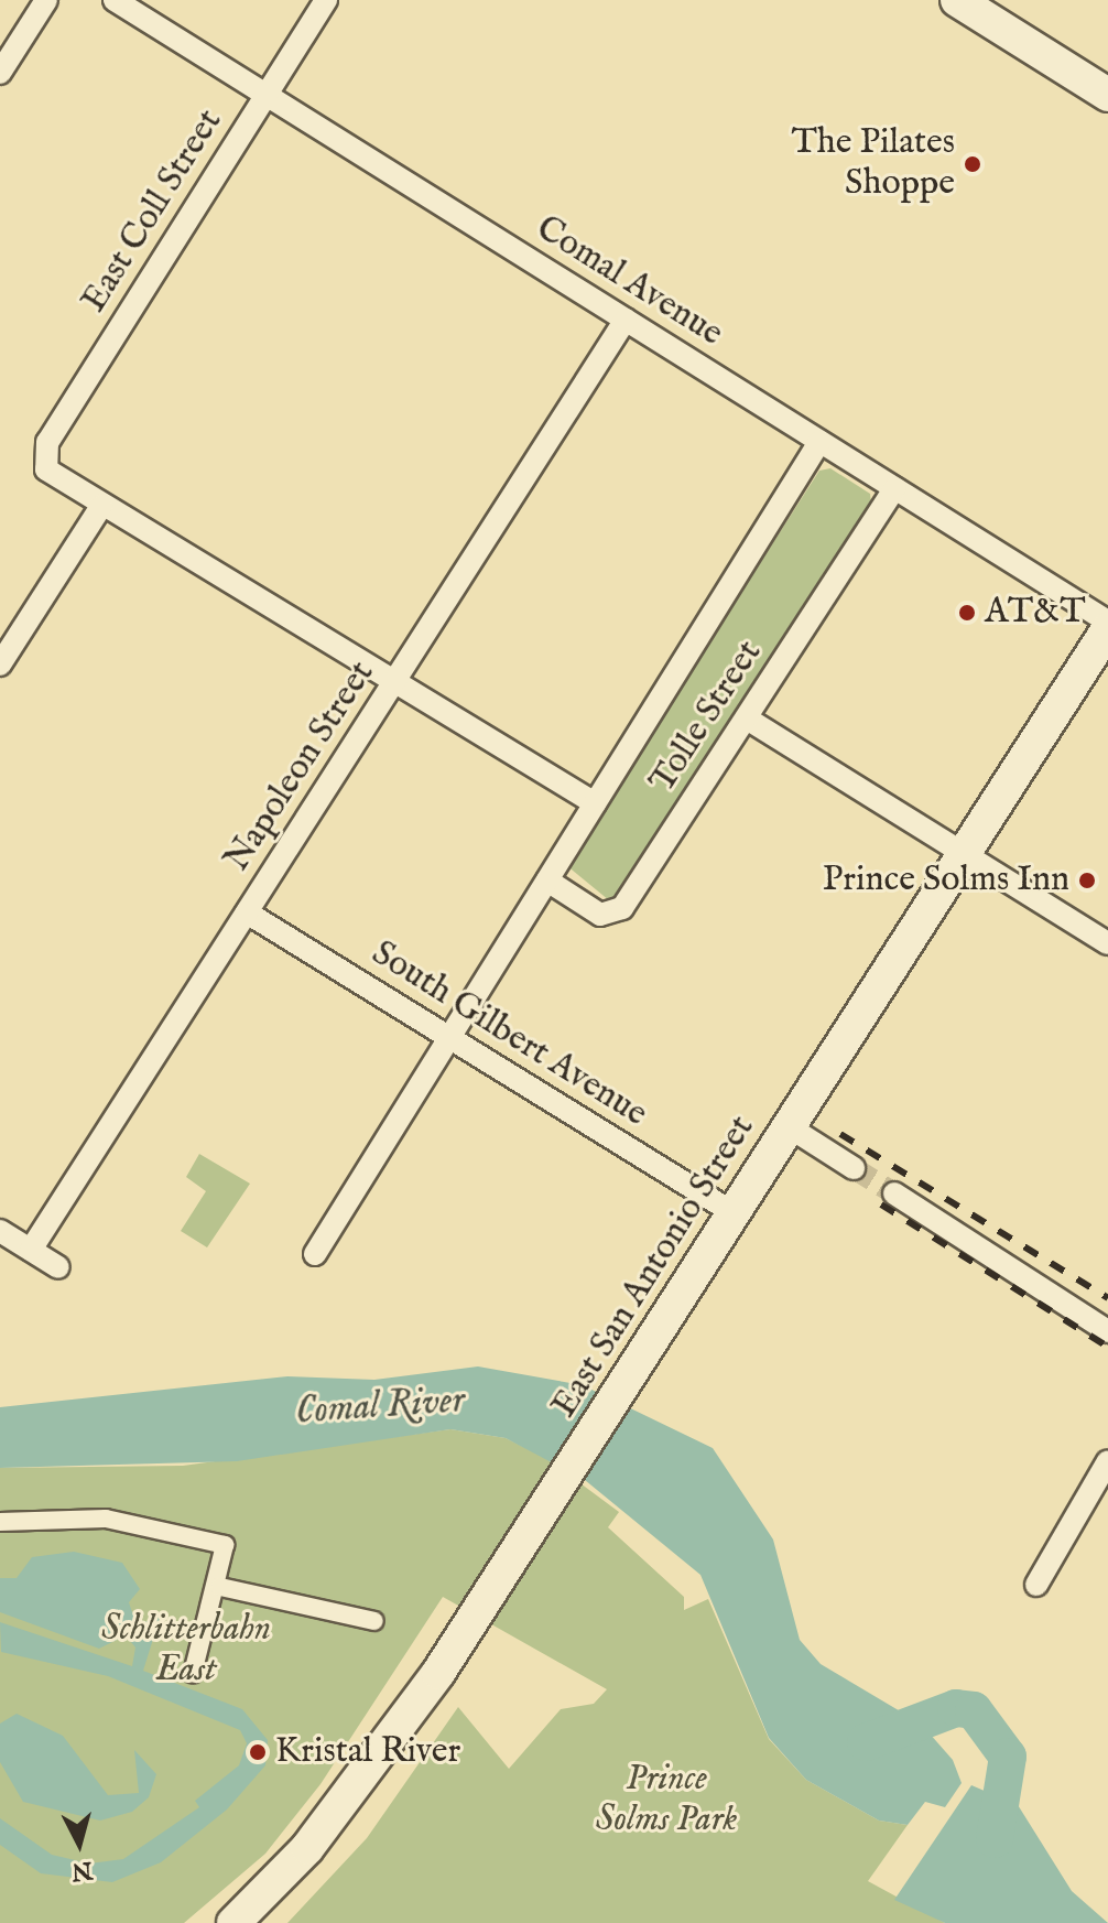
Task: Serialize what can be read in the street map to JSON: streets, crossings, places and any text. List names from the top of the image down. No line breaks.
{"streets":{"main road":["East San Antonio Street"],"street":["East Coll Street","Comal Avenue","Tolle Street","Napoleon Street","South Gilbert Avenue"]},"crossings":[["East Coll Street","Comal Avenue"],["Comal Avenue","Tolle Street"],["Comal Avenue","Napoleon Street"],["Tolle Street","South Gilbert Avenue"],["Napoleon Street","South Gilbert Avenue"],["South Gilbert Avenue","East San Antonio Street"]],"water":["Comal River"],"parks":["Schlitterbahn East","Prince Solms Park"],"places":["The Pilates Shoppe","AT&T","Prince Solms Inn","Kristal River"],"north":"bottom"}
